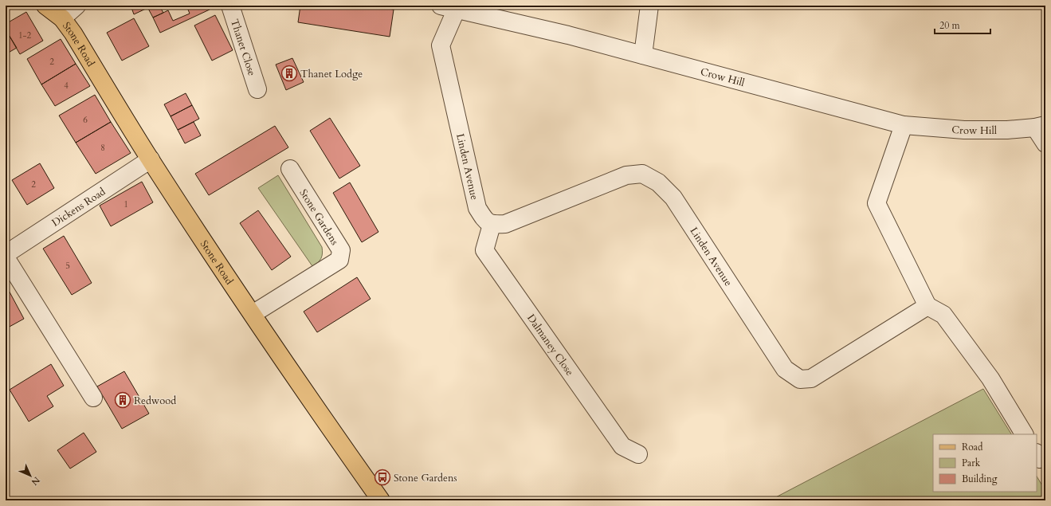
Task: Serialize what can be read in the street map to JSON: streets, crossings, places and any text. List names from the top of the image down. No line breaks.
{"streets":{"main road":["Stone Road"],"street":["Thanet Close","Crow Hill","Linden Avenue","Dickens Road","Stone Gardens","Dalmaney Close"]},"crossings":[["Stone Road","Dickens Road"],["Stone Road","Stone Gardens"],["Crow Hill","Linden Avenue"],["Linden Avenue","Dalmaney Close"]],"places":{"building":["Thanet Lodge","Redwood"],"bus stop":["Stone Gardens"]},"house_numbers":["1-2","2","4","6","8","2","1","5"],"legend":["Road","Park","Building"],"scale_bar":"20 m","north":"bottom right"}
